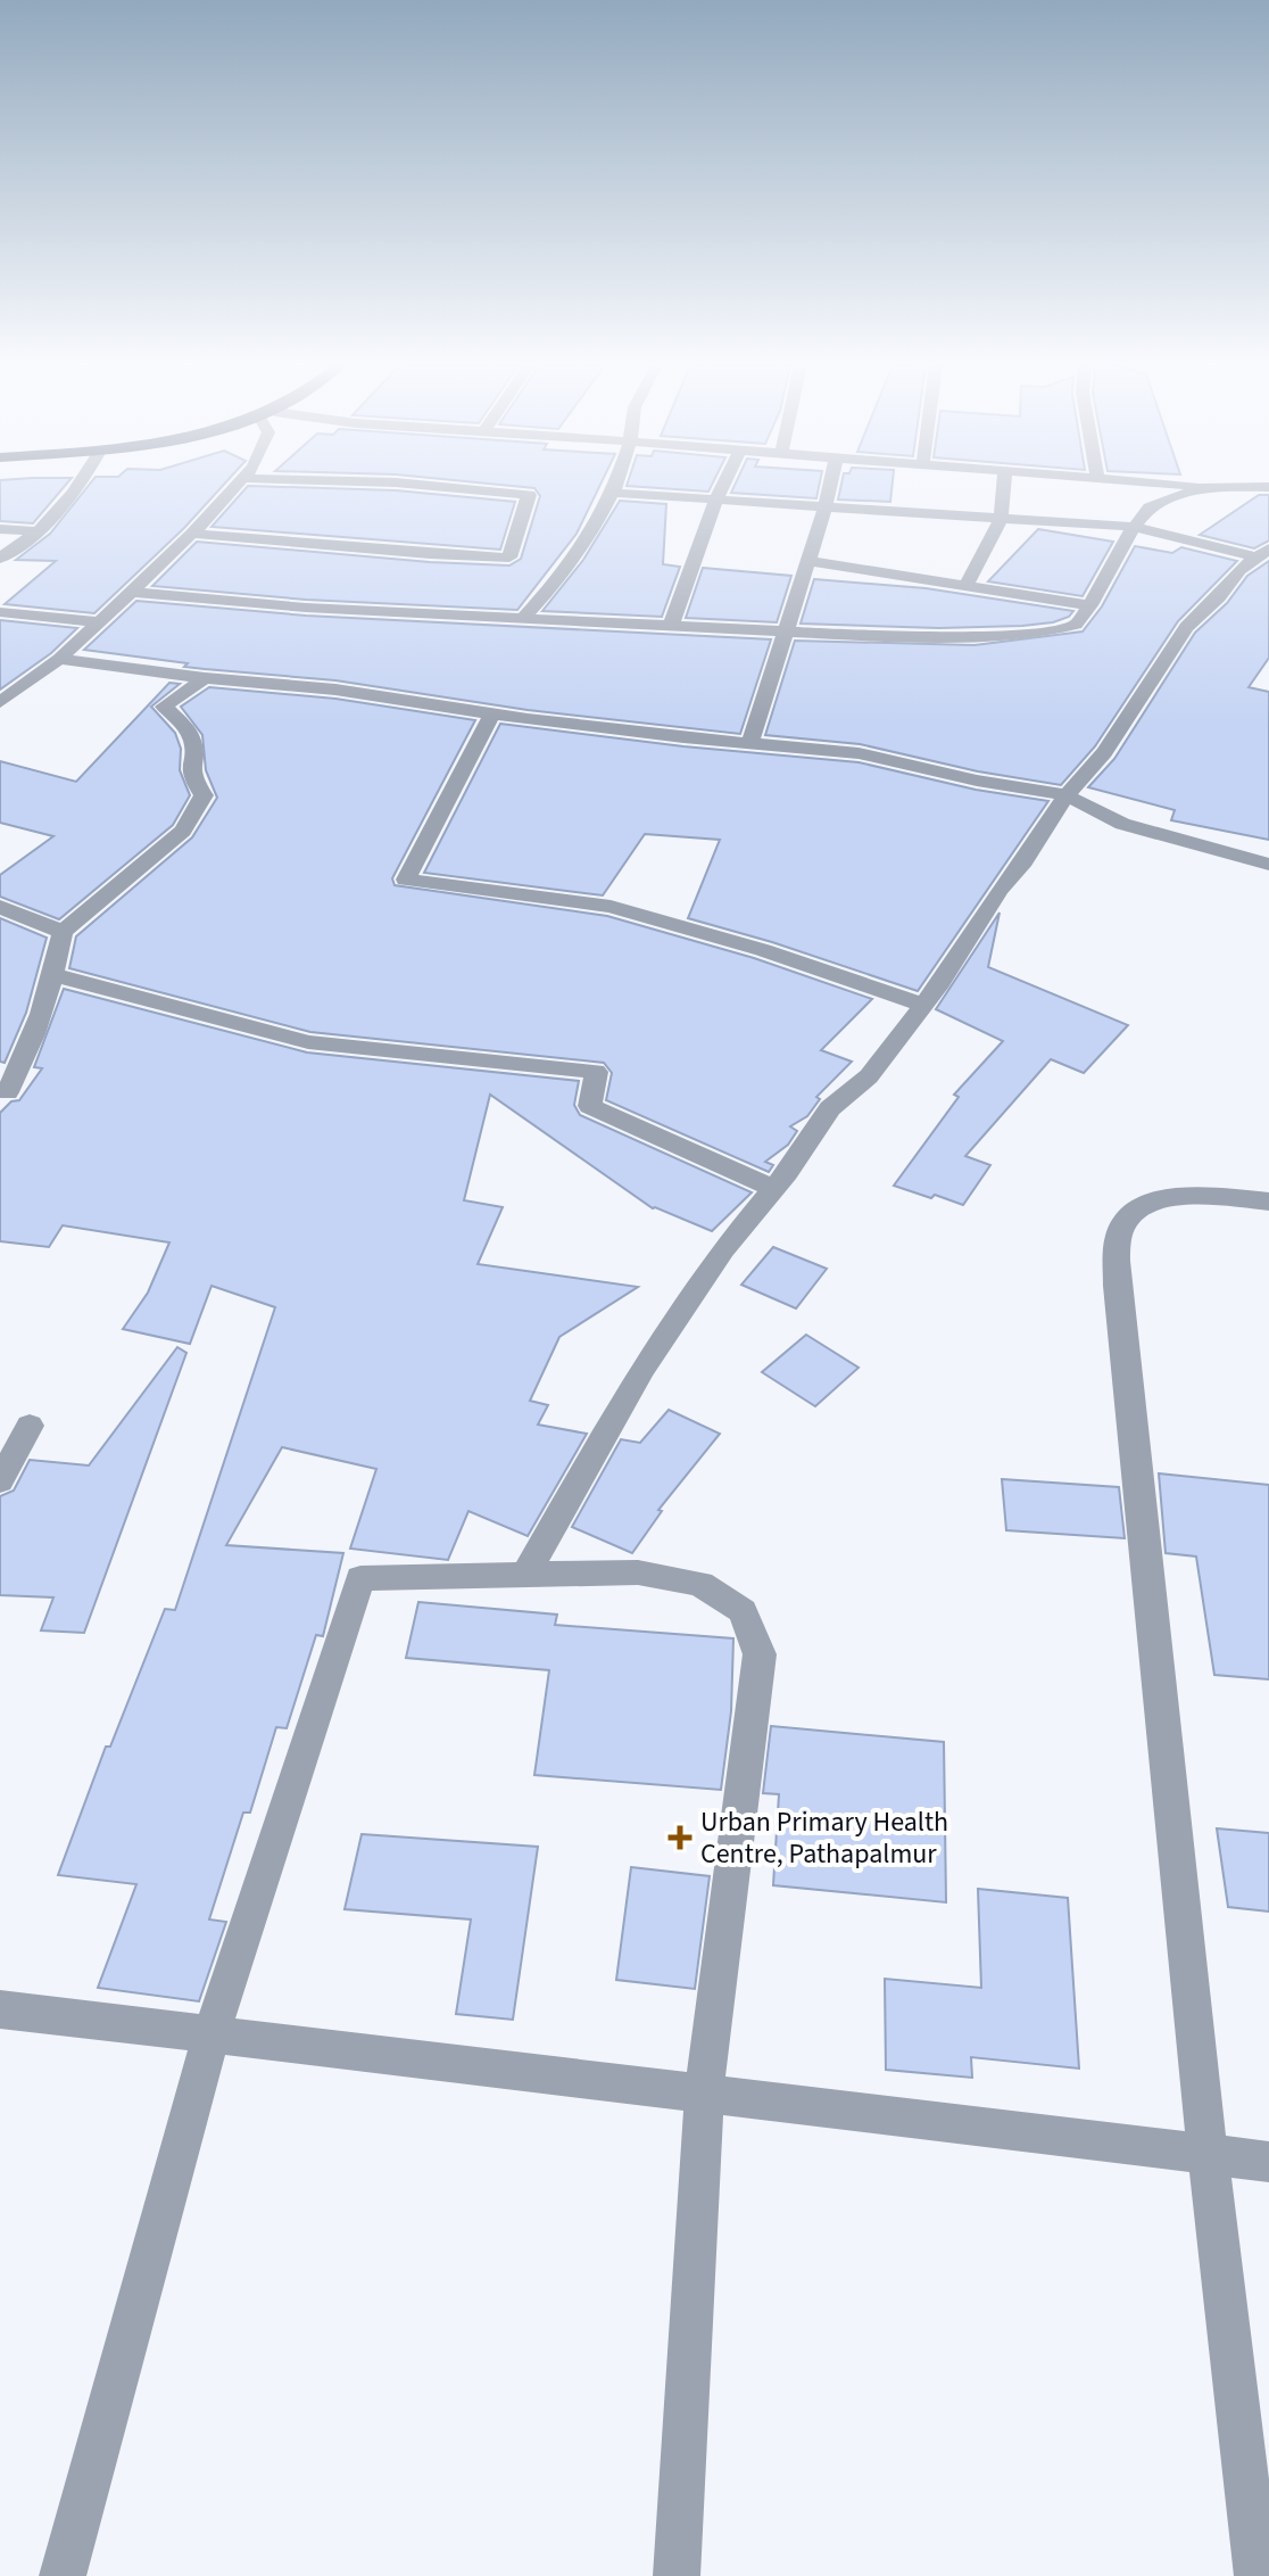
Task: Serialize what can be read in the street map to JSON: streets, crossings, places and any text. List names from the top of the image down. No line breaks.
{"places":{"health":["Urban Primary Health Centre, Pathapalmur"]}}
